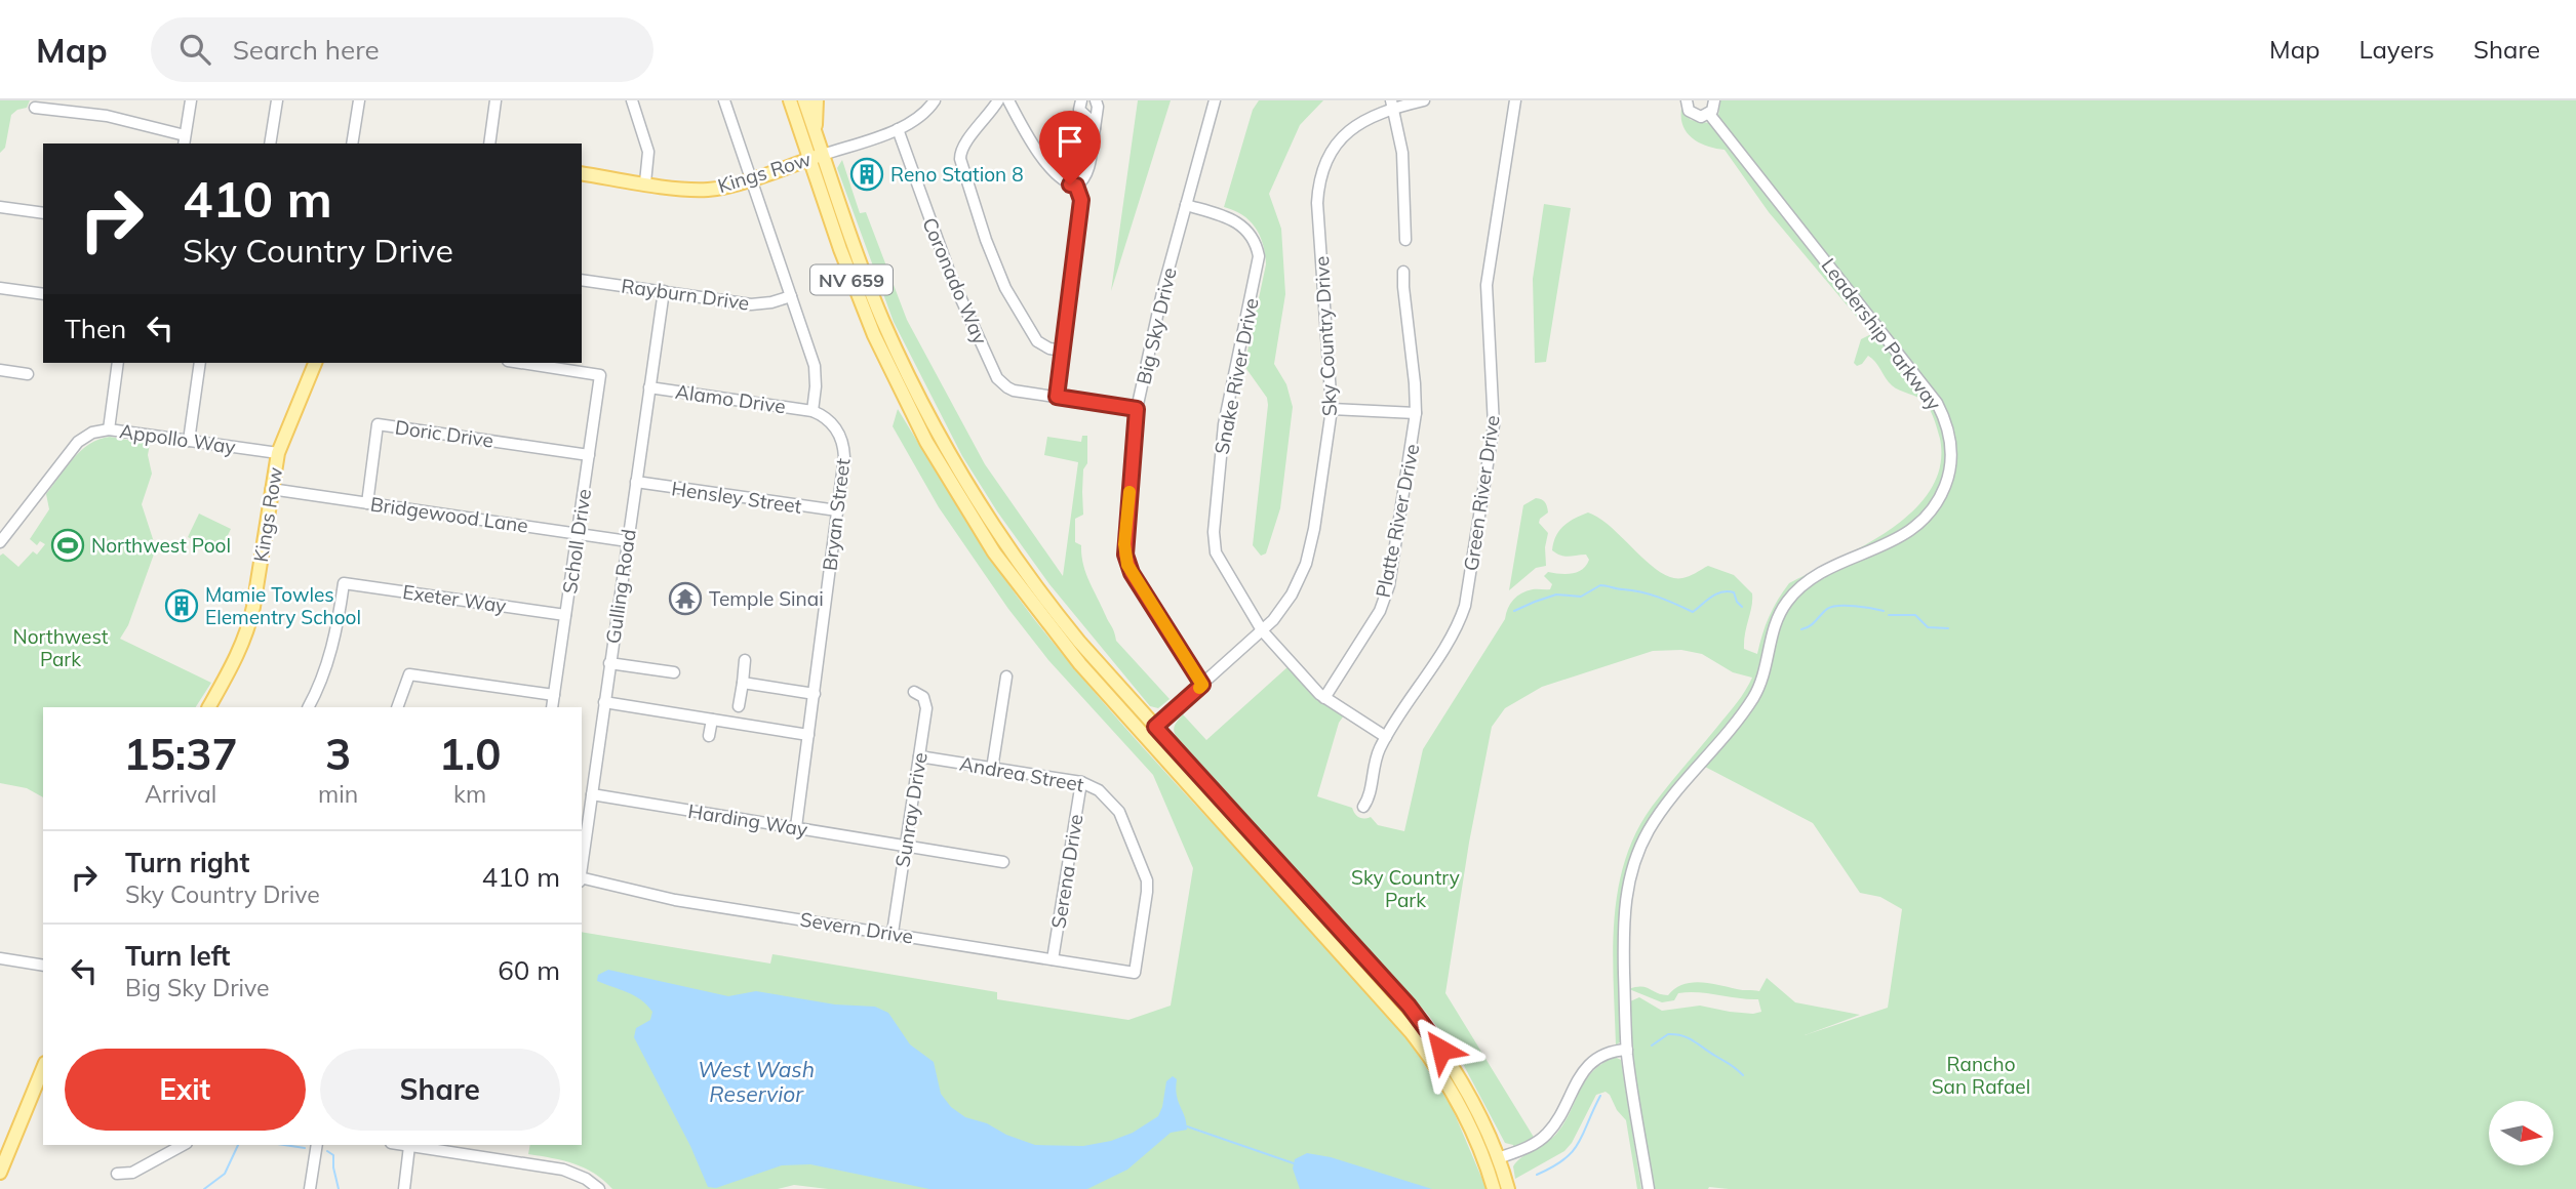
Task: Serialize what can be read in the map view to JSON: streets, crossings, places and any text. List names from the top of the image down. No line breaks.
{"streets":{"main road":["Kings Row","NV 659"],"street":["Coronado Way","Rayburn Drive","Big Sky Drive","Leadership Parkway","Sky Country Drive","Snake River Drive","Alamo Drive","Doric Drive","Appollo Way","Green River Drive","Hensley Street","Bridgewood Lane","Bryan Street","Platte River Drive","Scholl Drive","Gulling Road","Exeter Way","Andrea Street","Sunray Drive","Harding Way","Serena Drive","Severn Drive"]},"crossings":[["Kings Row","NV 659"],["Kings Row","Coronado Way"],["Kings Row","Appollo Way"],["Kings Row","Bridgewood Lane"],["NV 659","Sky Country Drive"],["Rayburn Drive","Gulling Road"],["Big Sky Drive","Sky Country Drive"],["Big Sky Drive","Snake River Drive"],["Sky Country Drive","Snake River Drive"],["Snake River Drive","Green River Drive"],["Snake River Drive","Platte River Drive"],["Alamo Drive","Bryan Street"],["Alamo Drive","Gulling Road"],["Doric Drive","Bridgewood Lane"],["Doric Drive","Scholl Drive"],["Hensley Street","Bryan Street"],["Hensley Street","Gulling Road"],["Bridgewood Lane","Scholl Drive"],["Bridgewood Lane","Gulling Road"],["Bryan Street","Harding Way"],["Scholl Drive","Exeter Way"],["Gulling Road","Harding Way"],["Andrea Street","Sunray Drive"],["Andrea Street","Serena Drive"],["Andrea Street","Severn Drive"],["Sunray Drive","Harding Way"],["Sunray Drive","Severn Drive"],["Serena Drive","Severn Drive"]],"water":["West Wash Reservior"],"parks":["Northwest Park","Sky Country Park","Rancho San Rafael"],"places":{"building":["Reno Station 8","Mamie Towles Elementry School"],"sports":["Northwest Pool"],"temple":["Temple Sinai"]},"north":"right","page":{"header":"Map","search":"Search here","nav":["Map","Layers","Share"],"turn":["410 m","Sky Country Drive"],"then":"Then","eta":["15:37","Arrival","3","min","1.0","km"],"list":[{"name":"Turn right","note":"Sky Country Drive","value":"410 m"},{"name":"Turn left","note":"Big Sky Drive","value":"60 m"}],"buttons":["Exit","Share"]}}
